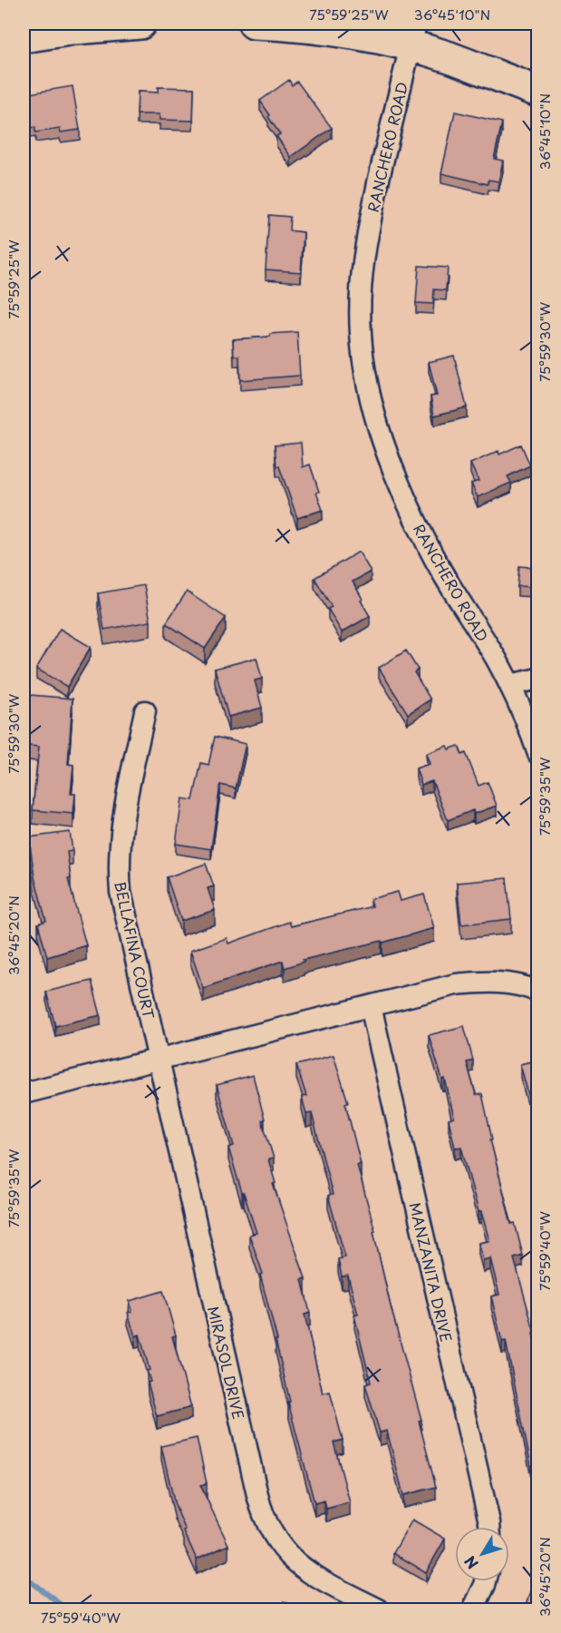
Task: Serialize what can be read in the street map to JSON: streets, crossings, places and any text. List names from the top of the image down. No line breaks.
{"streets":{"street":["RANCHERO ROAD","BELLAFINA COURT","MANZANITA DRIVE","MIRASOL DRIVE"]},"crossings":[["BELLAFINA COURT","MIRASOL DRIVE"]],"north":"bottom left","coordinates":["75°59'25\"W","36°45'10\"N","75°59'30\"W","75°59'35\"W","36°45'20\"N","75°59'40\"W"]}
